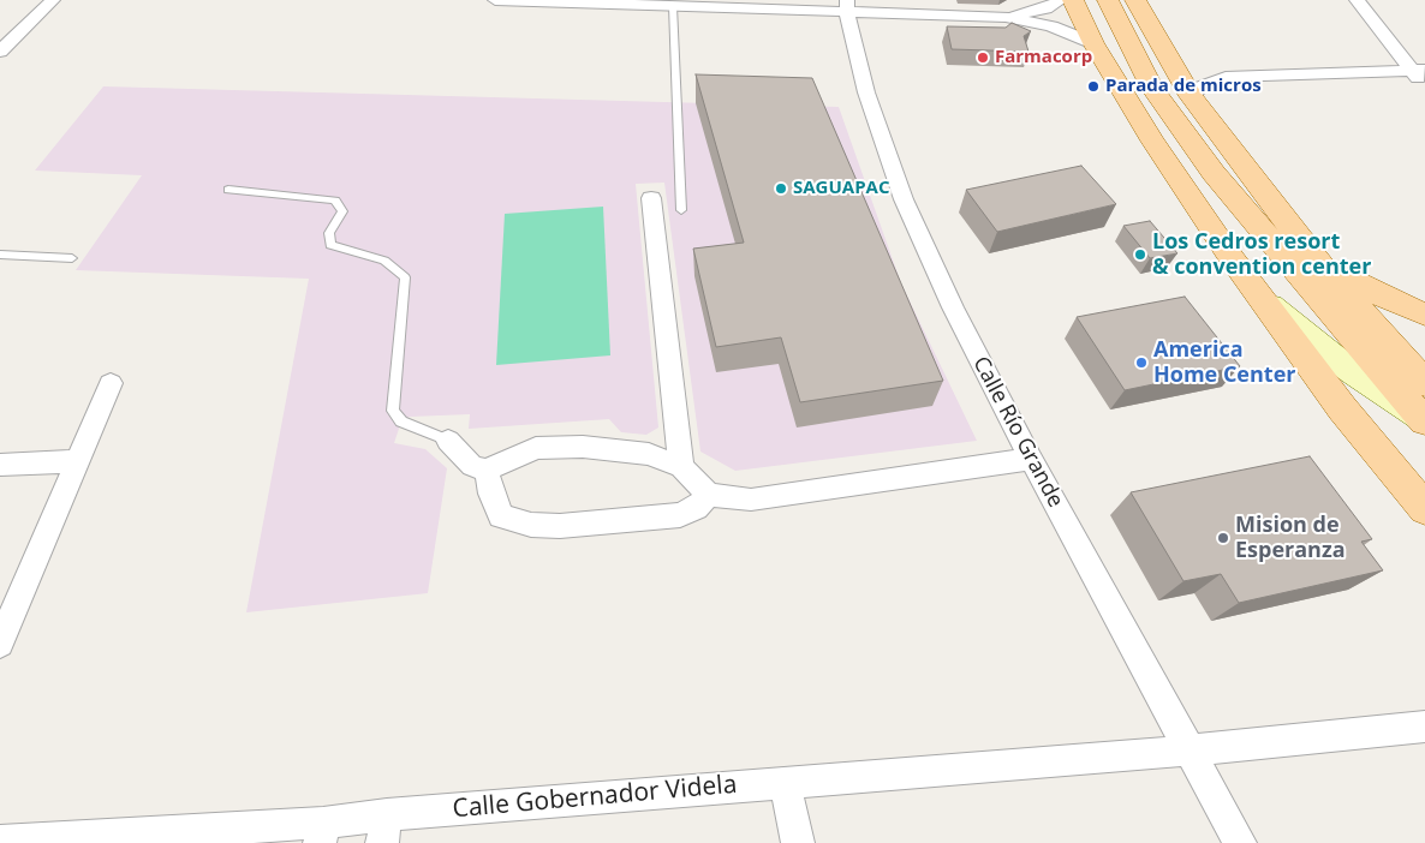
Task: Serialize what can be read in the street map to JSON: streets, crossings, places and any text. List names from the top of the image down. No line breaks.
{"streets":{"street":["Calle Río Grande","Calle Gobernador Videla"]},"crossings":[["Calle Río Grande","Calle Gobernador Videla"]],"places":["Farmacorp","Parada de micros","SAGUAPAC","Los Cedros resort & convention center","America Home Center","Mision de Esperanza"]}
